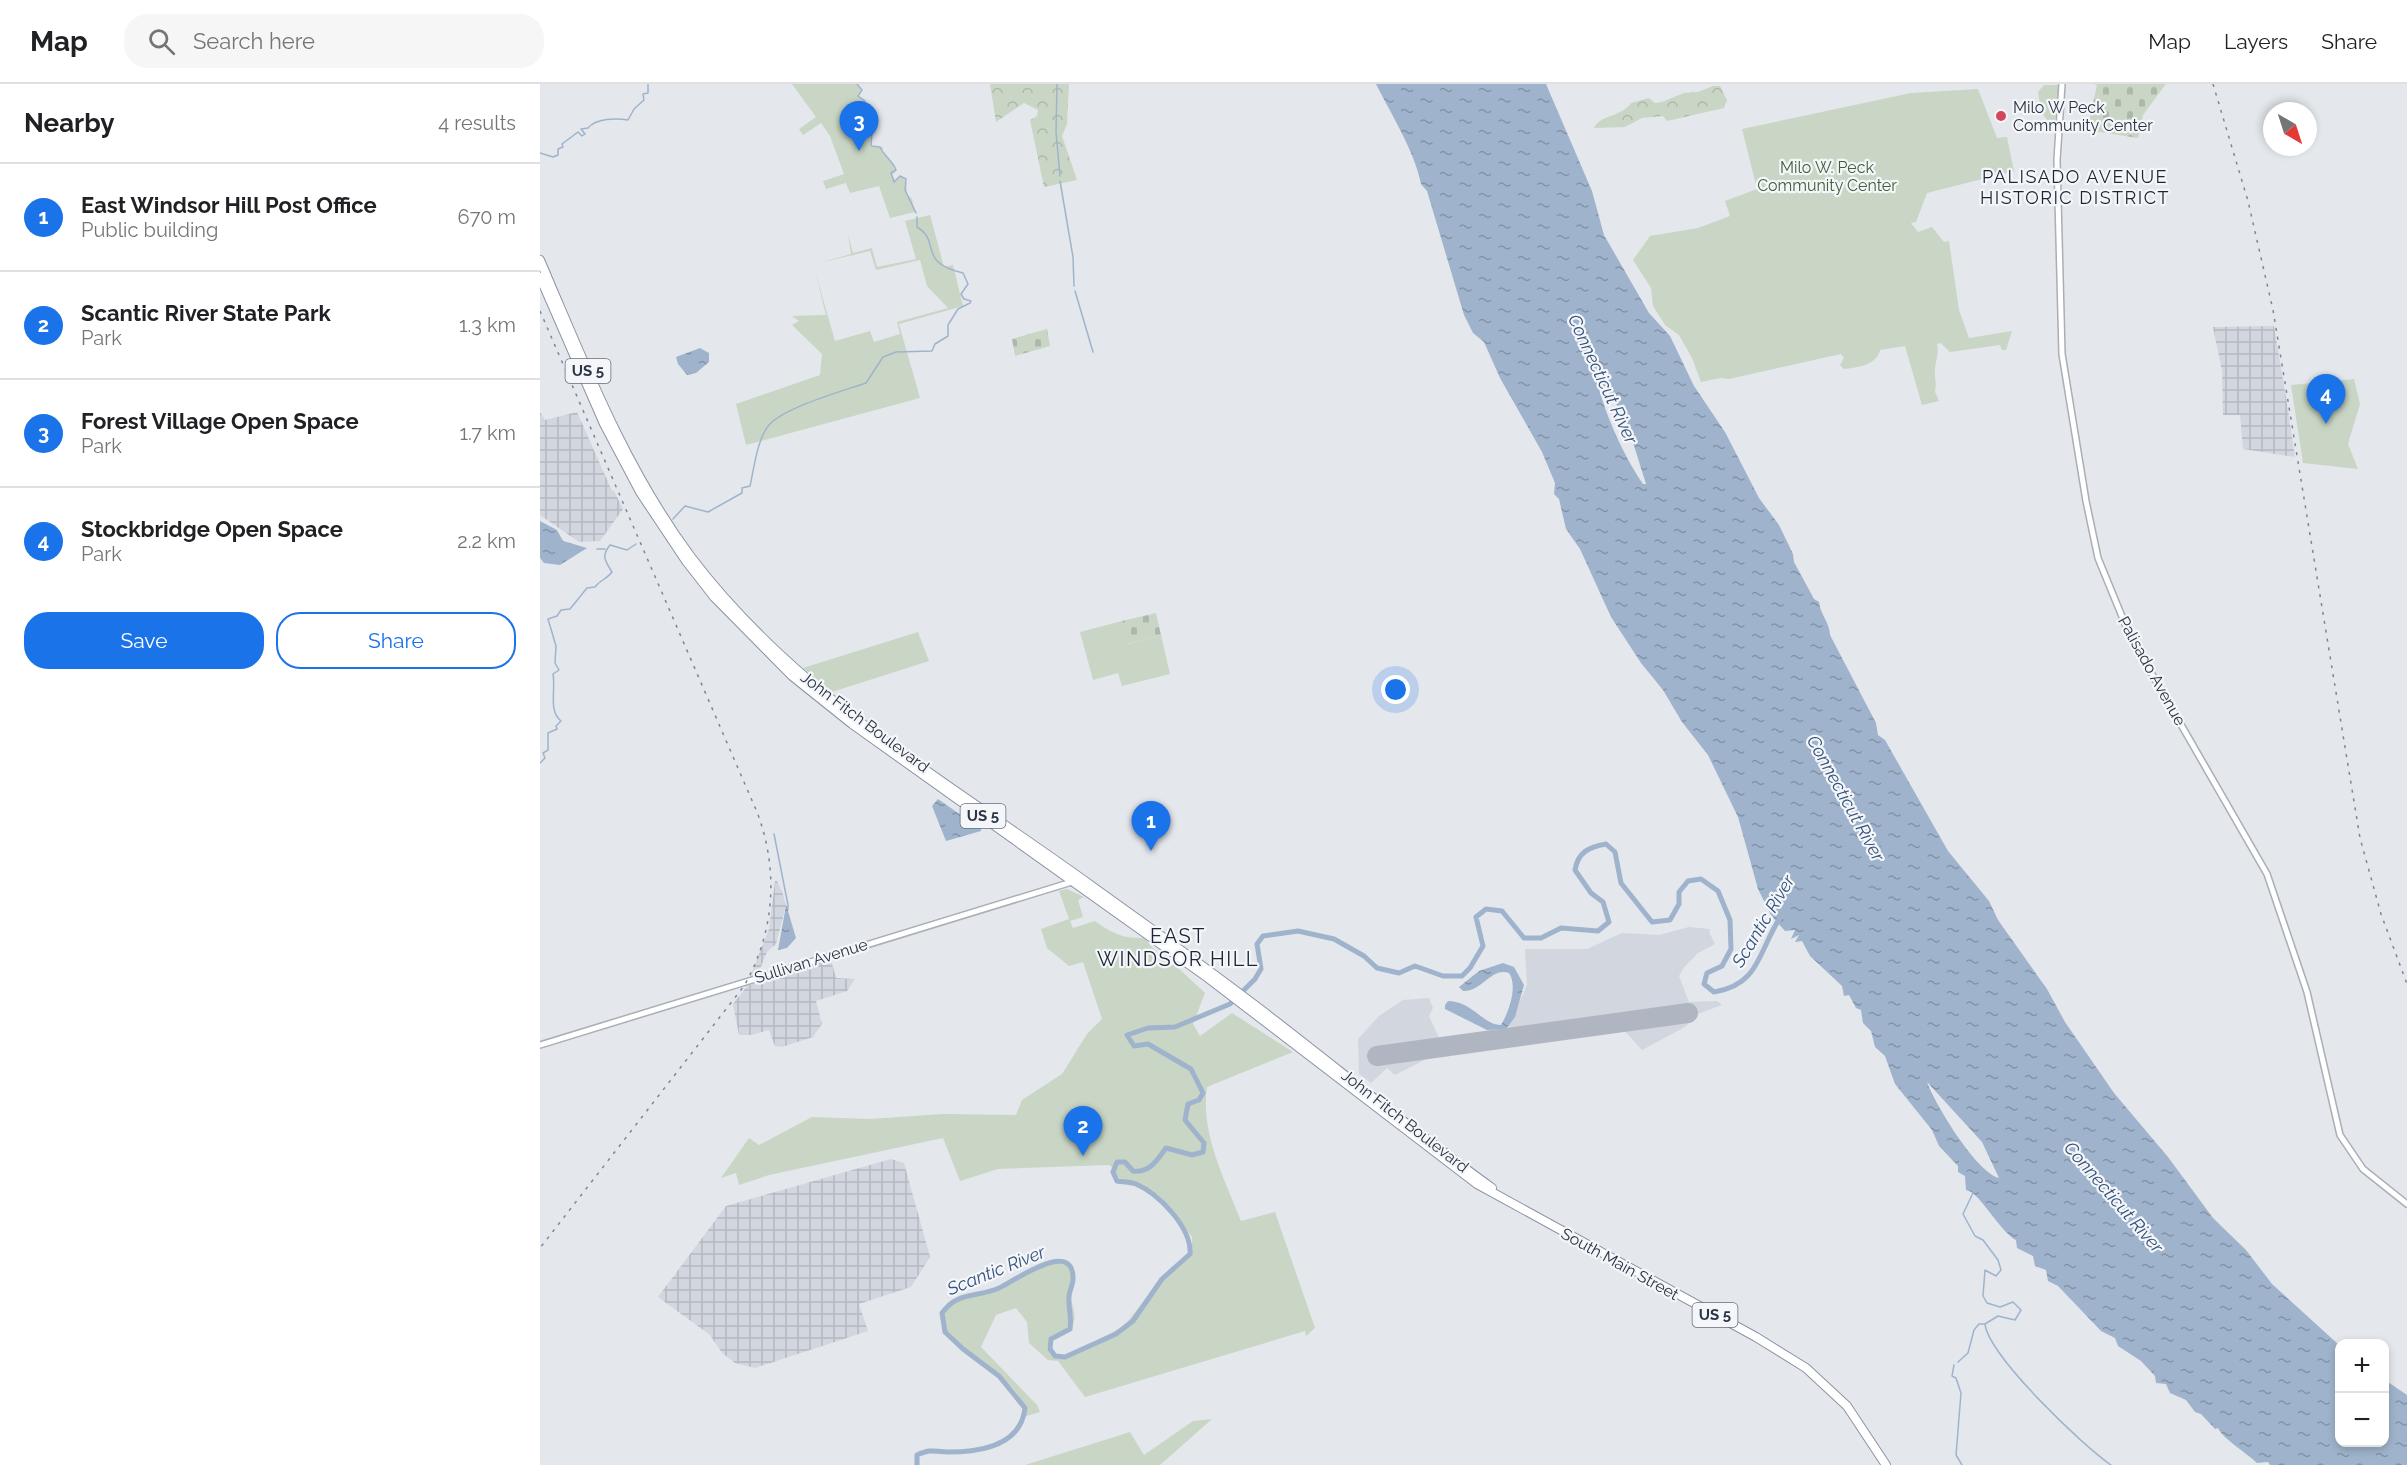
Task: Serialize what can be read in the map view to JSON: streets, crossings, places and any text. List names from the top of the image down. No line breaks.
{"streets":{"highway":["US 5","John Fitch Boulevard","South Main Street"],"main road":["Palisado Avenue","Sullivan Avenue"]},"crossings":[["John Fitch Boulevard","Sullivan Avenue"],["John Fitch Boulevard","South Main Street"]],"districts":["PALISADO AVENUE HISTORIC DISTRICT","EAST WINDSOR HILL"],"water":["Connecticut River","Scantic River"],"parks":["Milo W. Peck Community Center"],"places":["Milo W Peck Community Center"],"north":"bottom right","page":{"header":"Map","search":"Search here","nav":["Map","Layers","Share"],"heading":["Nearby","4 results"],"pins":["3","4","1","2"],"list":[{"mark":"1","name":"East Windsor Hill Post Office","note":"Public building","value":"670 m"},{"mark":"2","name":"Scantic River State Park","note":"Park","value":"1.3 km"},{"mark":"3","name":"Forest Village Open Space","note":"Park","value":"1.7 km"},{"mark":"4","name":"Stockbridge Open Space","note":"Park","value":"2.2 km"}],"buttons":["Save","Share"],"map_buttons":["+","−"]}}
